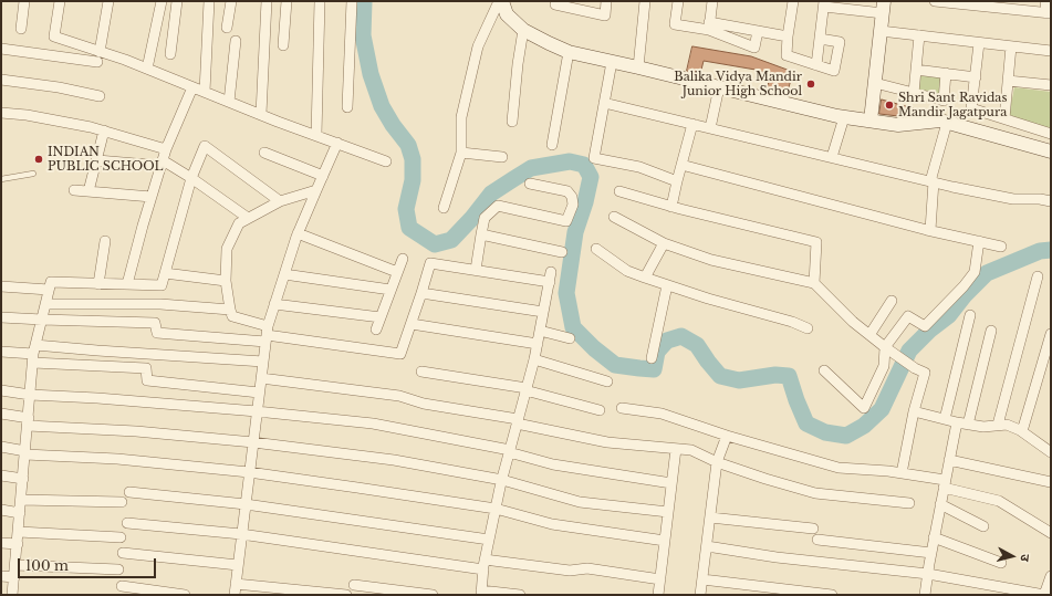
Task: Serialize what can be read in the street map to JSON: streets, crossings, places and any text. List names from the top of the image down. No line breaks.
{"places":["Balika Vidya Mandir Junior High School","Shri Sant Ravidas Mandir Jagatpura","INDIAN PUBLIC SCHOOL"],"scale_bar":"100 m","north":"right"}
